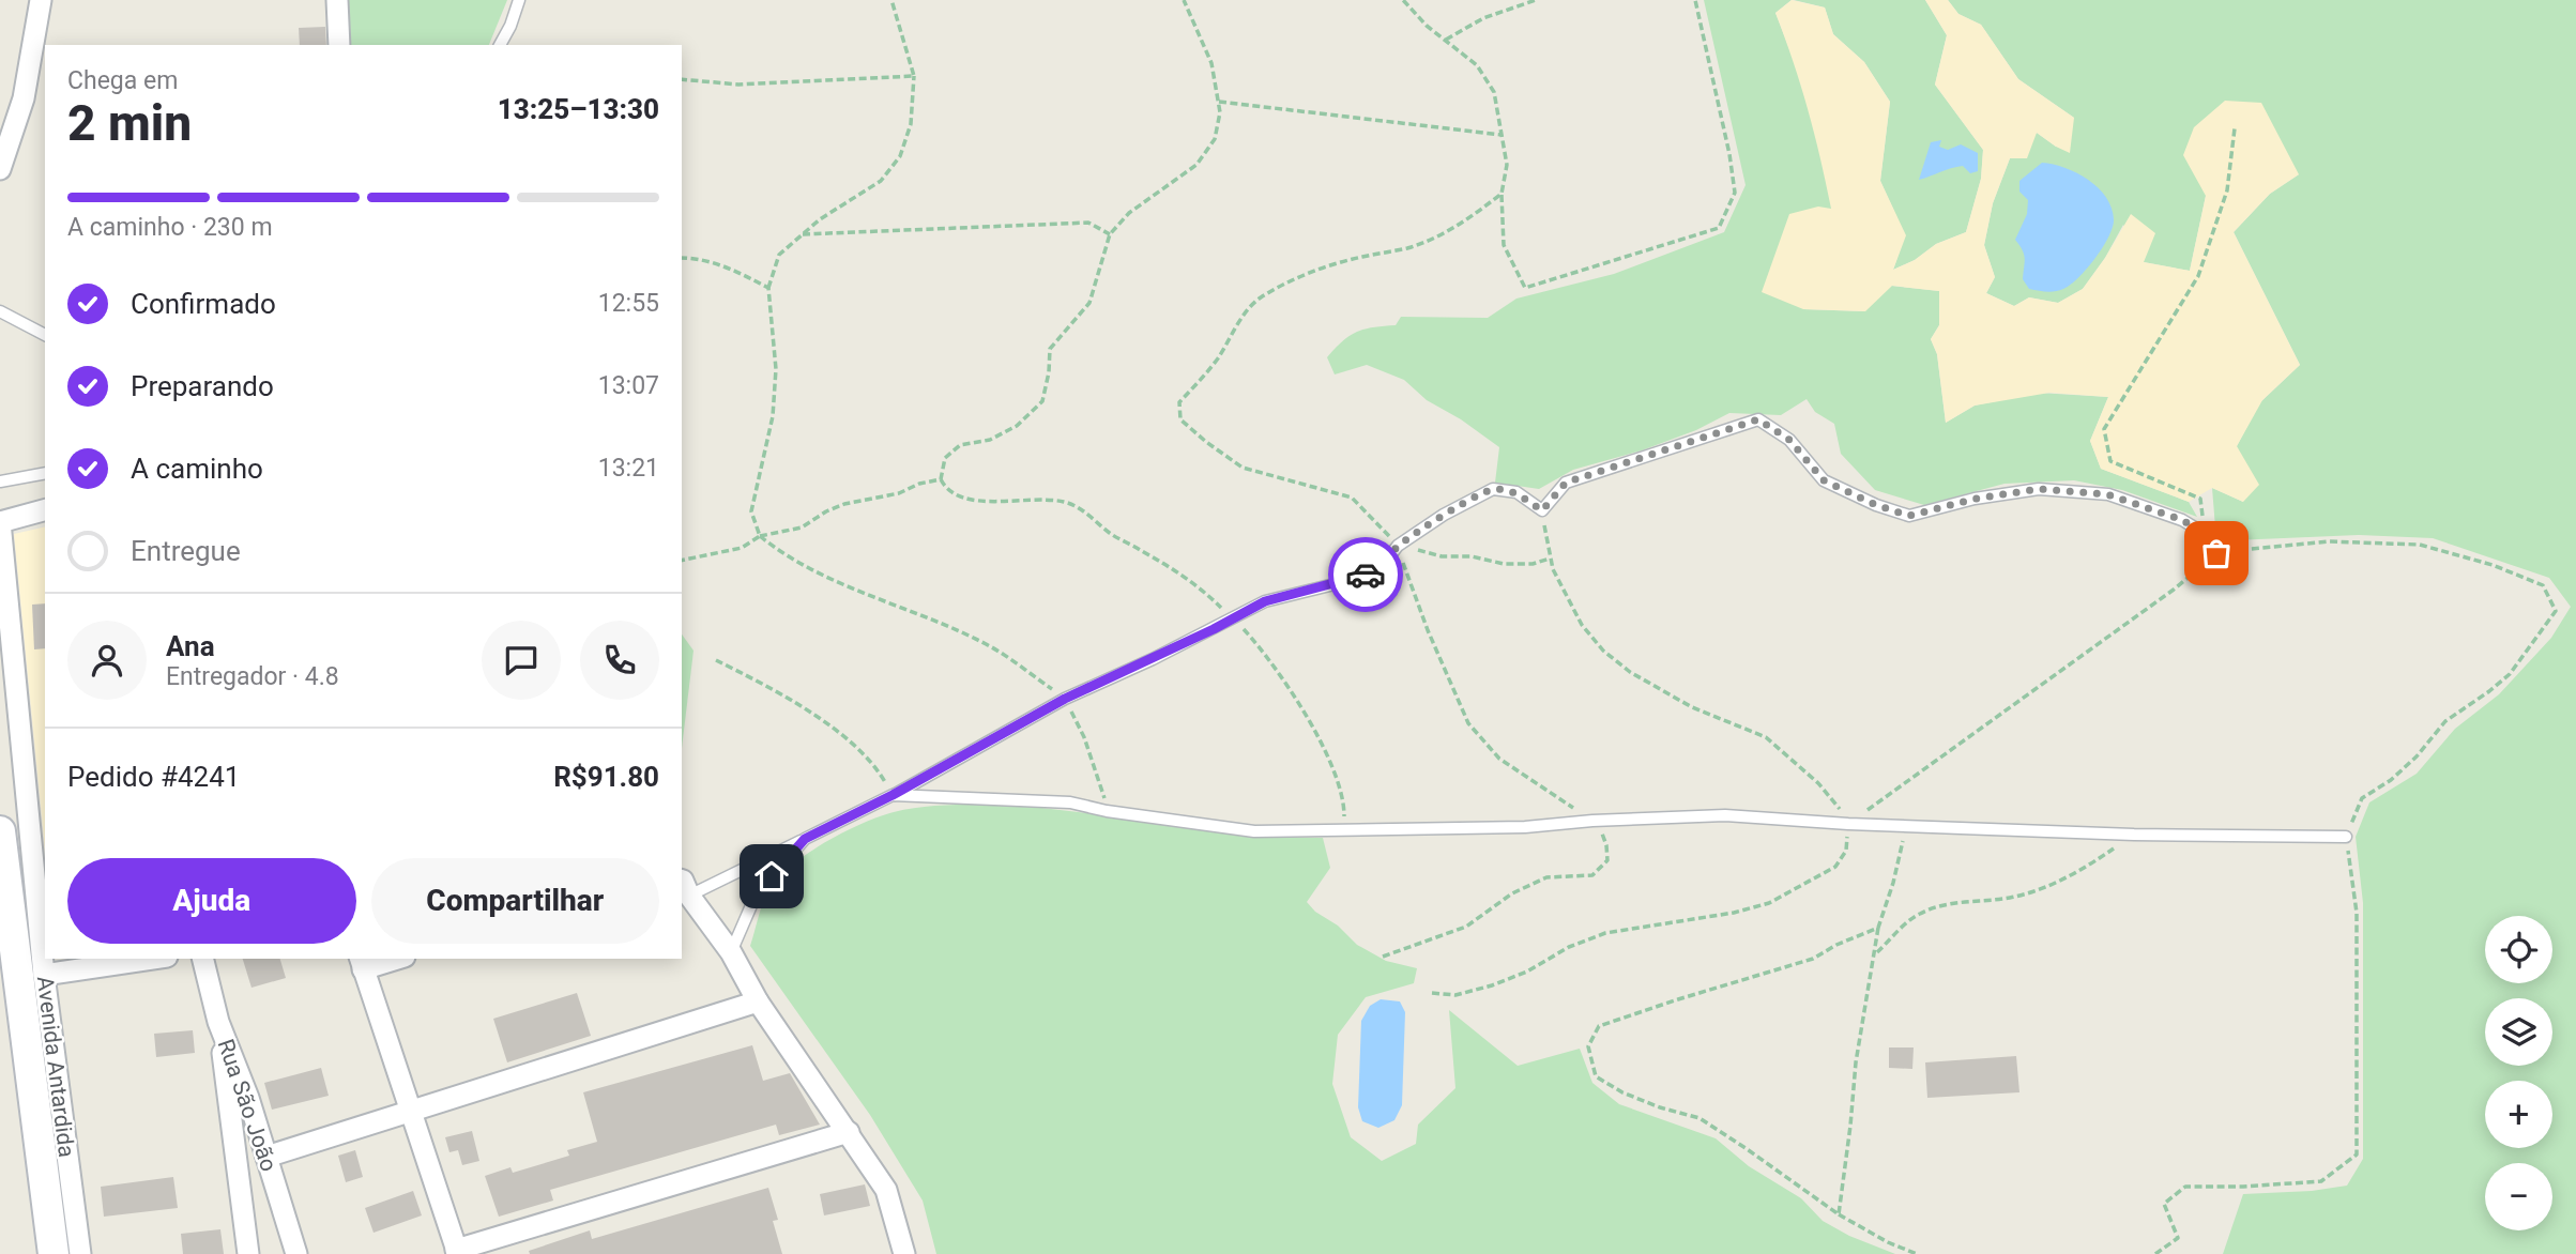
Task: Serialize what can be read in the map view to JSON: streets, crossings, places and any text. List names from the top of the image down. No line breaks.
{"streets":{"street":["Avenida Antardida","Rua São João"]},"page":{"heading":["2 min","Chega em","13:25–13:30"],"panel":["Ana","Entregador · 4.8","Pedido #4241","R$91.80"],"bar":"A caminho · 230 m","list":[["Confirmado","12:55"],["Preparando","13:07"],["A caminho","13:21"],"Entregue"],"buttons":["Ajuda","Compartilhar"],"map_buttons":["+","−"]}}
